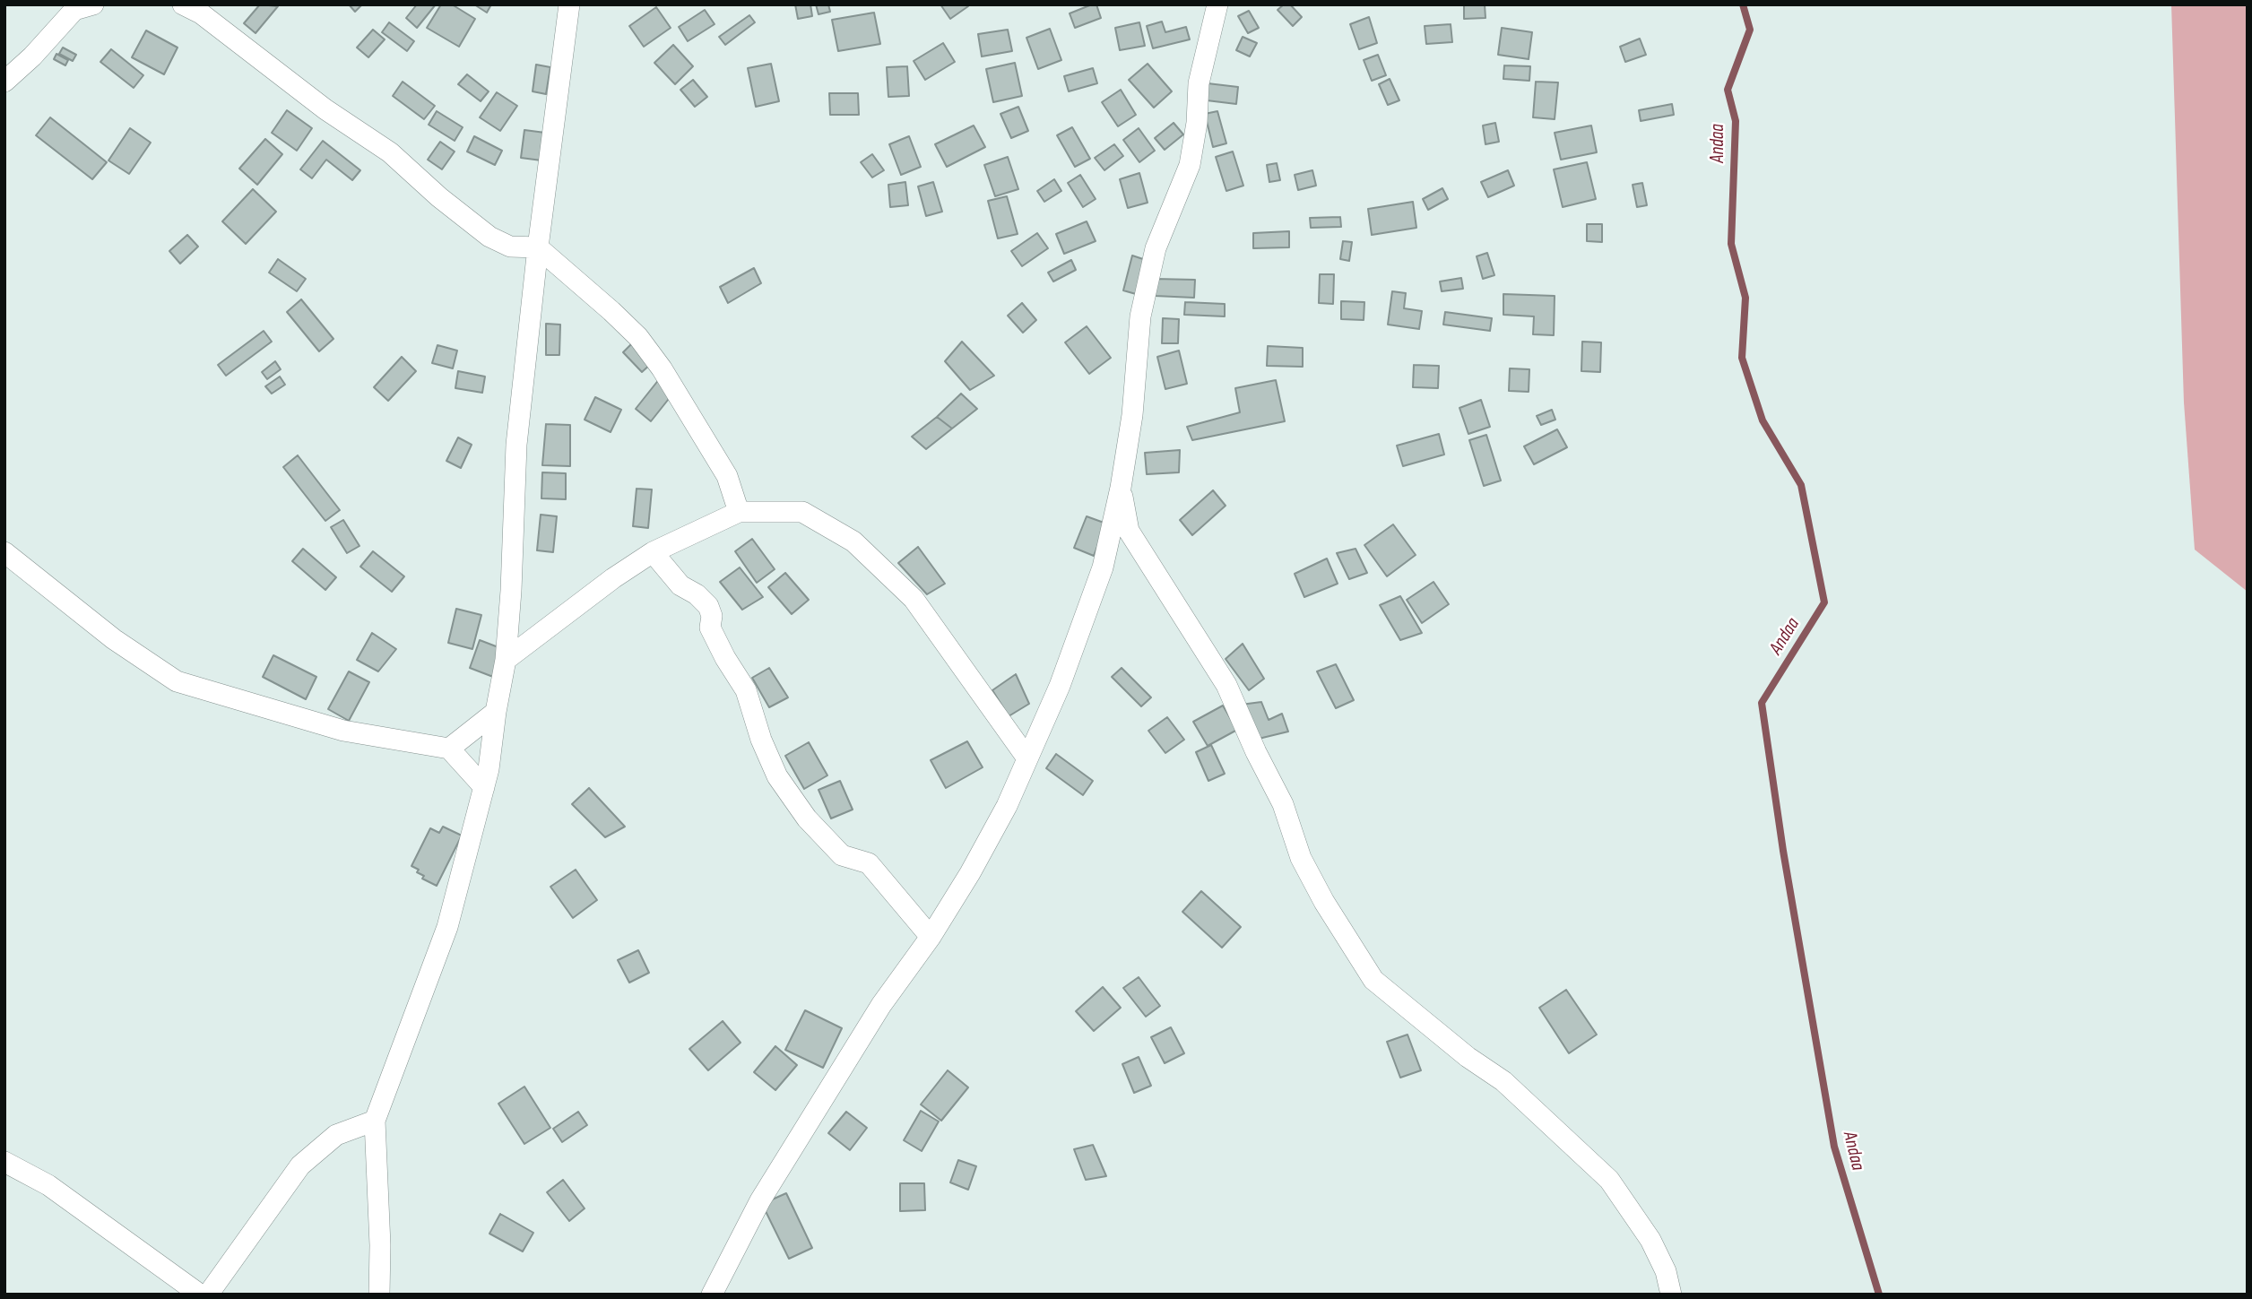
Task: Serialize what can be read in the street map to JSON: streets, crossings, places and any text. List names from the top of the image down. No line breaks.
{"water":["Andaa"]}
